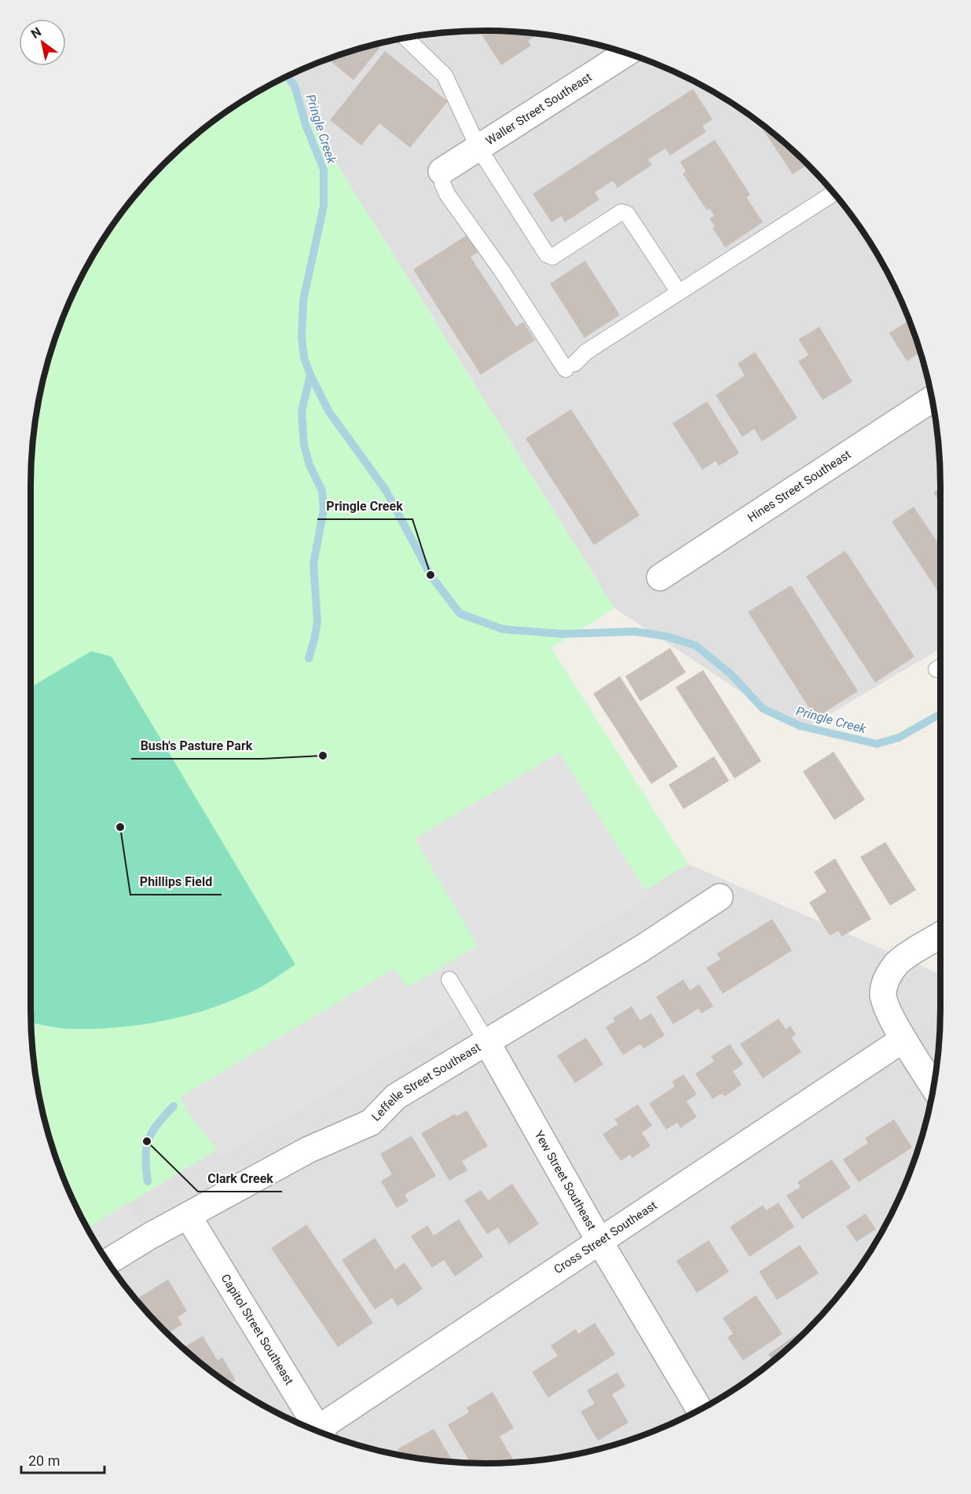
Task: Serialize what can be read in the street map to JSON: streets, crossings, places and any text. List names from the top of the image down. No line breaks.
{"streets":{"street":["Waller Street Southeast","Hines Street Southeast","Leffelle Street Southeast","Yew Street Southeast","Cross Street Southeast","Capitol Street Southeast"]},"crossings":[["Leffelle Street Southeast","Yew Street Southeast"],["Leffelle Street Southeast","Capitol Street Southeast"],["Yew Street Southeast","Cross Street Southeast"]],"water":["Pringle Creek"],"places":["Pringle Creek","Bush's Pasture Park","Phillips Field","Clark Creek"],"scale_bar":"20 m","north":"top left"}
